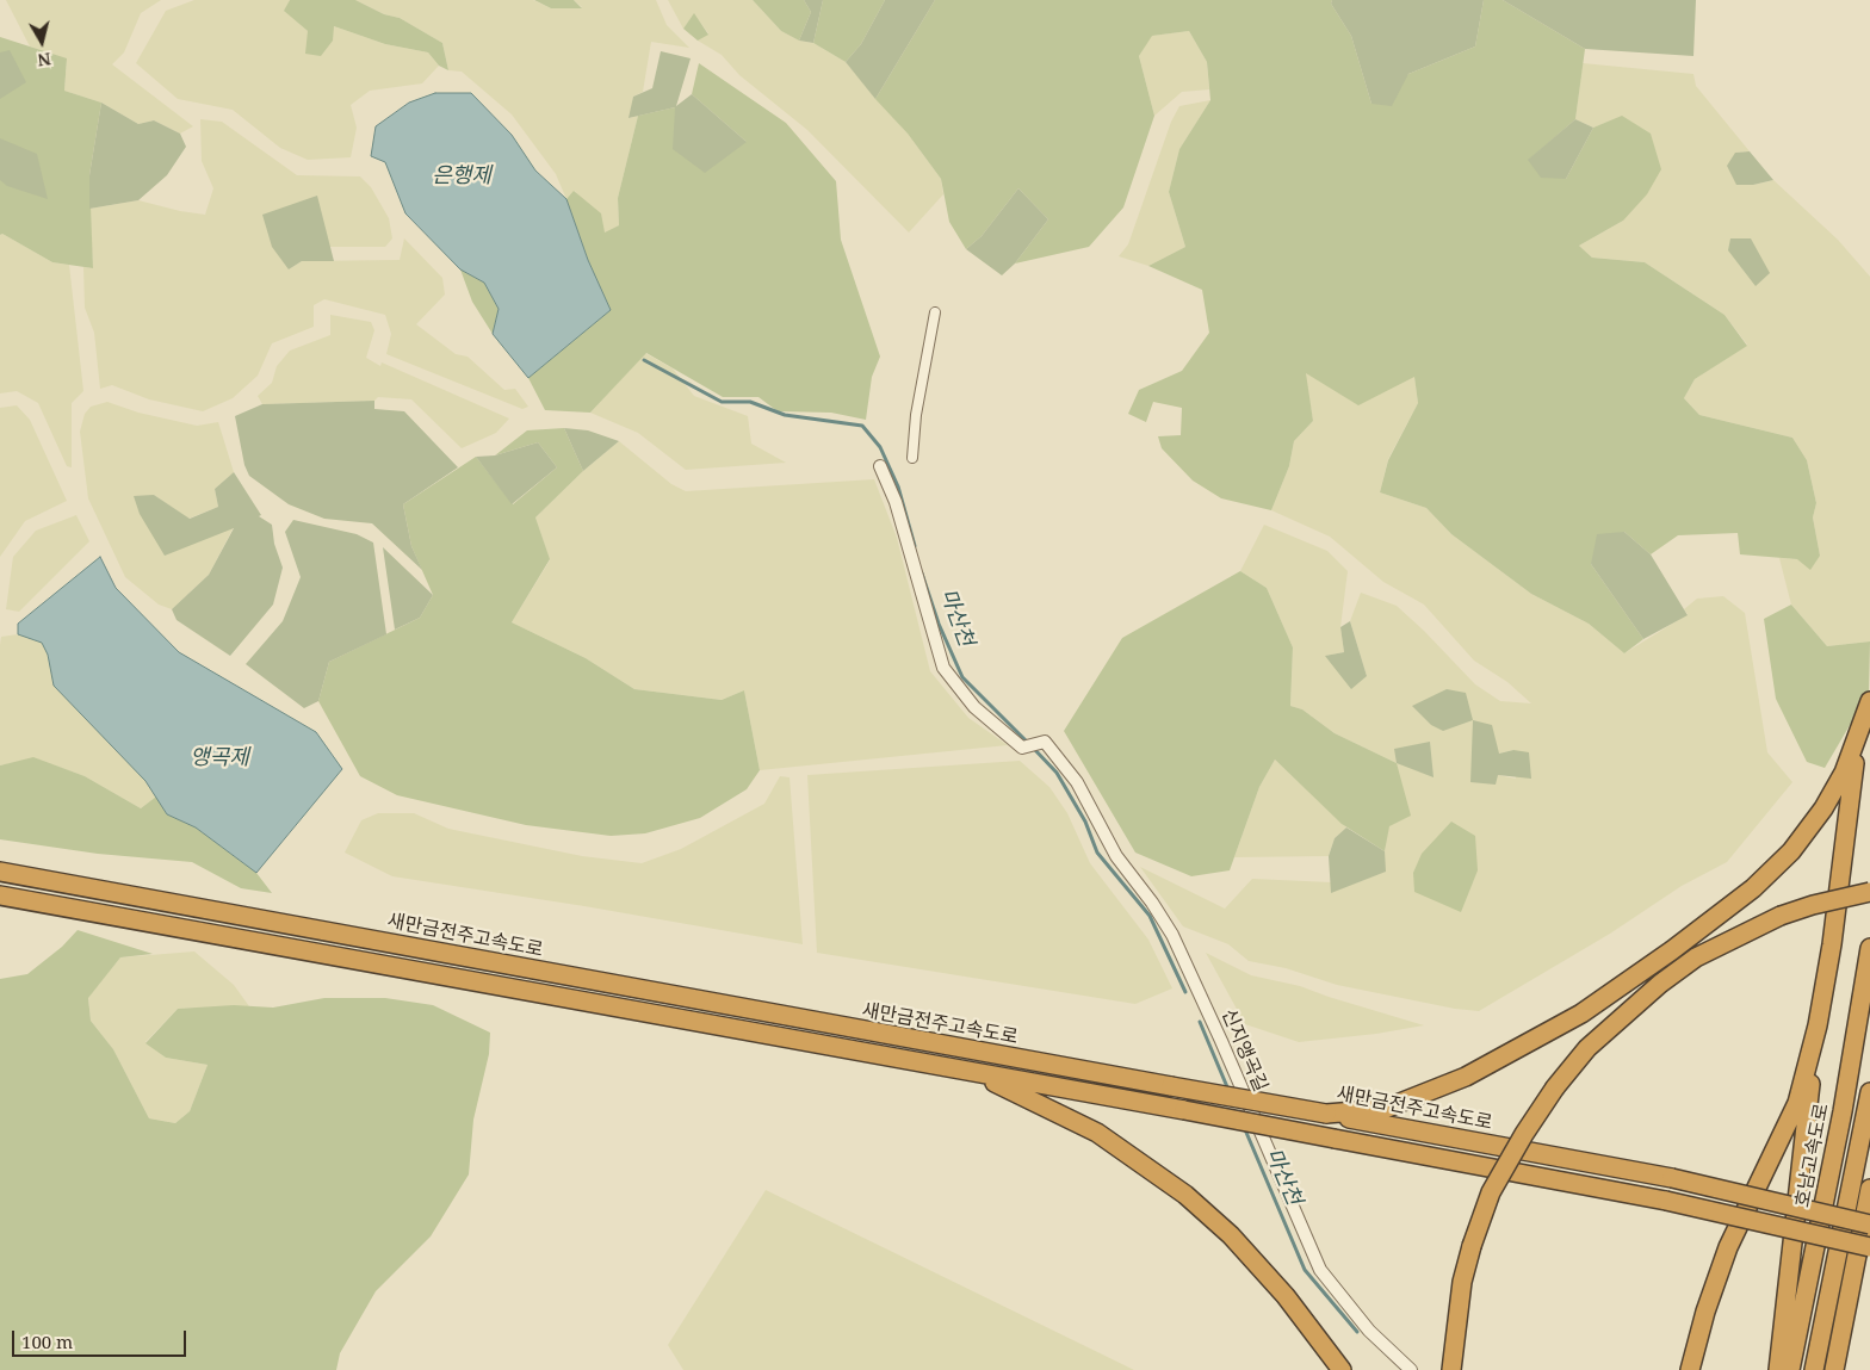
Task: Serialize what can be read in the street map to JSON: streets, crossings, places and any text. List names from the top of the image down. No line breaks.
{"streets":{"highway":["새만금전주고속도로","호남고속도로"],"street":["신지앵곡길"]},"water":["은행제","마산천","앵곡제"],"scale_bar":"100 m","north":"bottom"}
